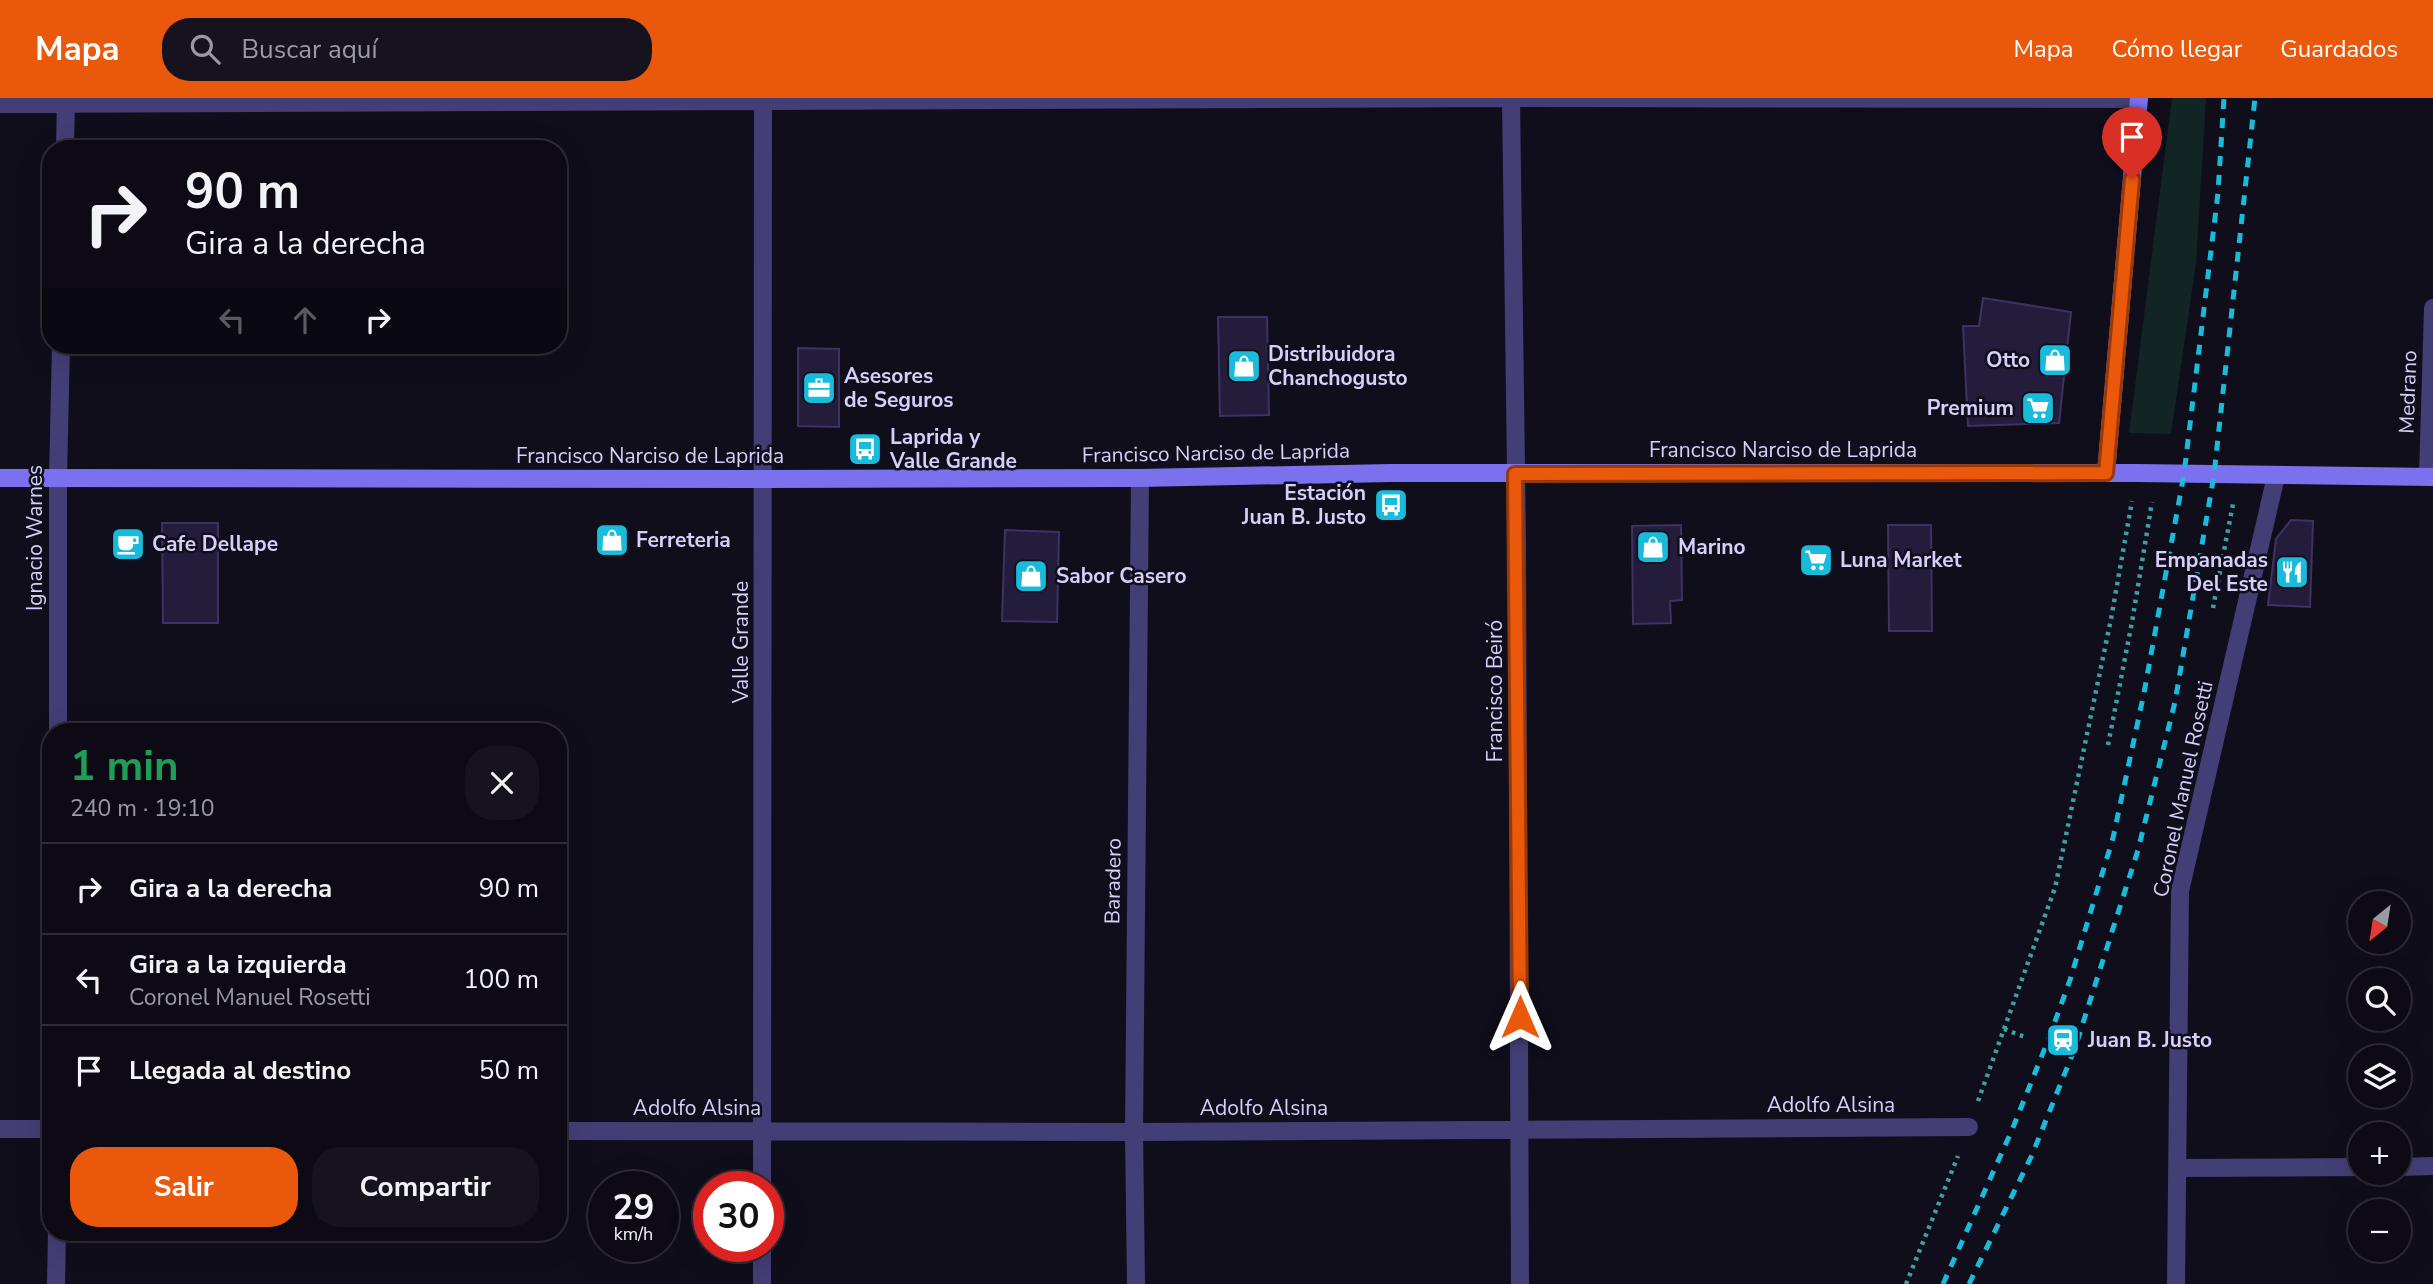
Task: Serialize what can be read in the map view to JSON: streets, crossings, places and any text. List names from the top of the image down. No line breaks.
{"streets":{"street":["Medrano","Francisco Narciso de Laprida","Ignacio Warnes","Valle Grande","Francisco Beiró","Coronel Manuel Rosetti","Baradero","Adolfo Alsina"]},"crossings":[["Medrano","Francisco Narciso de Laprida"],["Francisco Narciso de Laprida","Ignacio Warnes"],["Francisco Narciso de Laprida","Valle Grande"],["Francisco Narciso de Laprida","Francisco Beiró"],["Francisco Narciso de Laprida","Coronel Manuel Rosetti"],["Francisco Narciso de Laprida","Baradero"],["Valle Grande","Adolfo Alsina"],["Francisco Beiró","Adolfo Alsina"],["Baradero","Adolfo Alsina"]],"places":{"shop":["Otto","Distribuidora Chanchogusto","Ferreteria","Marino","Sabor Casero"],"office":["Asesores de Seguros"],"supermarket":["Premium","Luna Market"],"bus stop":["Laprida y Valle Grande","Estación Juan B. Justo"],"cafe":["Cafe Dellape"],"restaurant":["Empanadas Del Este"],"station":["Juan B. Justo"]},"north":"bottom left","page":{"header":"Mapa","search":"Buscar aquí","nav":["Mapa","Cómo llegar","Guardados"],"turn":["90 m","Gira a la derecha"],"heading":["1 min","240 m · 19:10"],"list":[{"name":"Gira a la derecha","value":"90 m"},{"name":"Gira a la izquierda","note":"Coronel Manuel Rosetti","value":"100 m"},{"name":"Llegada al destino","value":"50 m"}],"map_buttons":["+","−"],"buttons":["Salir","Compartir"],"speed":"29 km/h","limit":"30"}}
